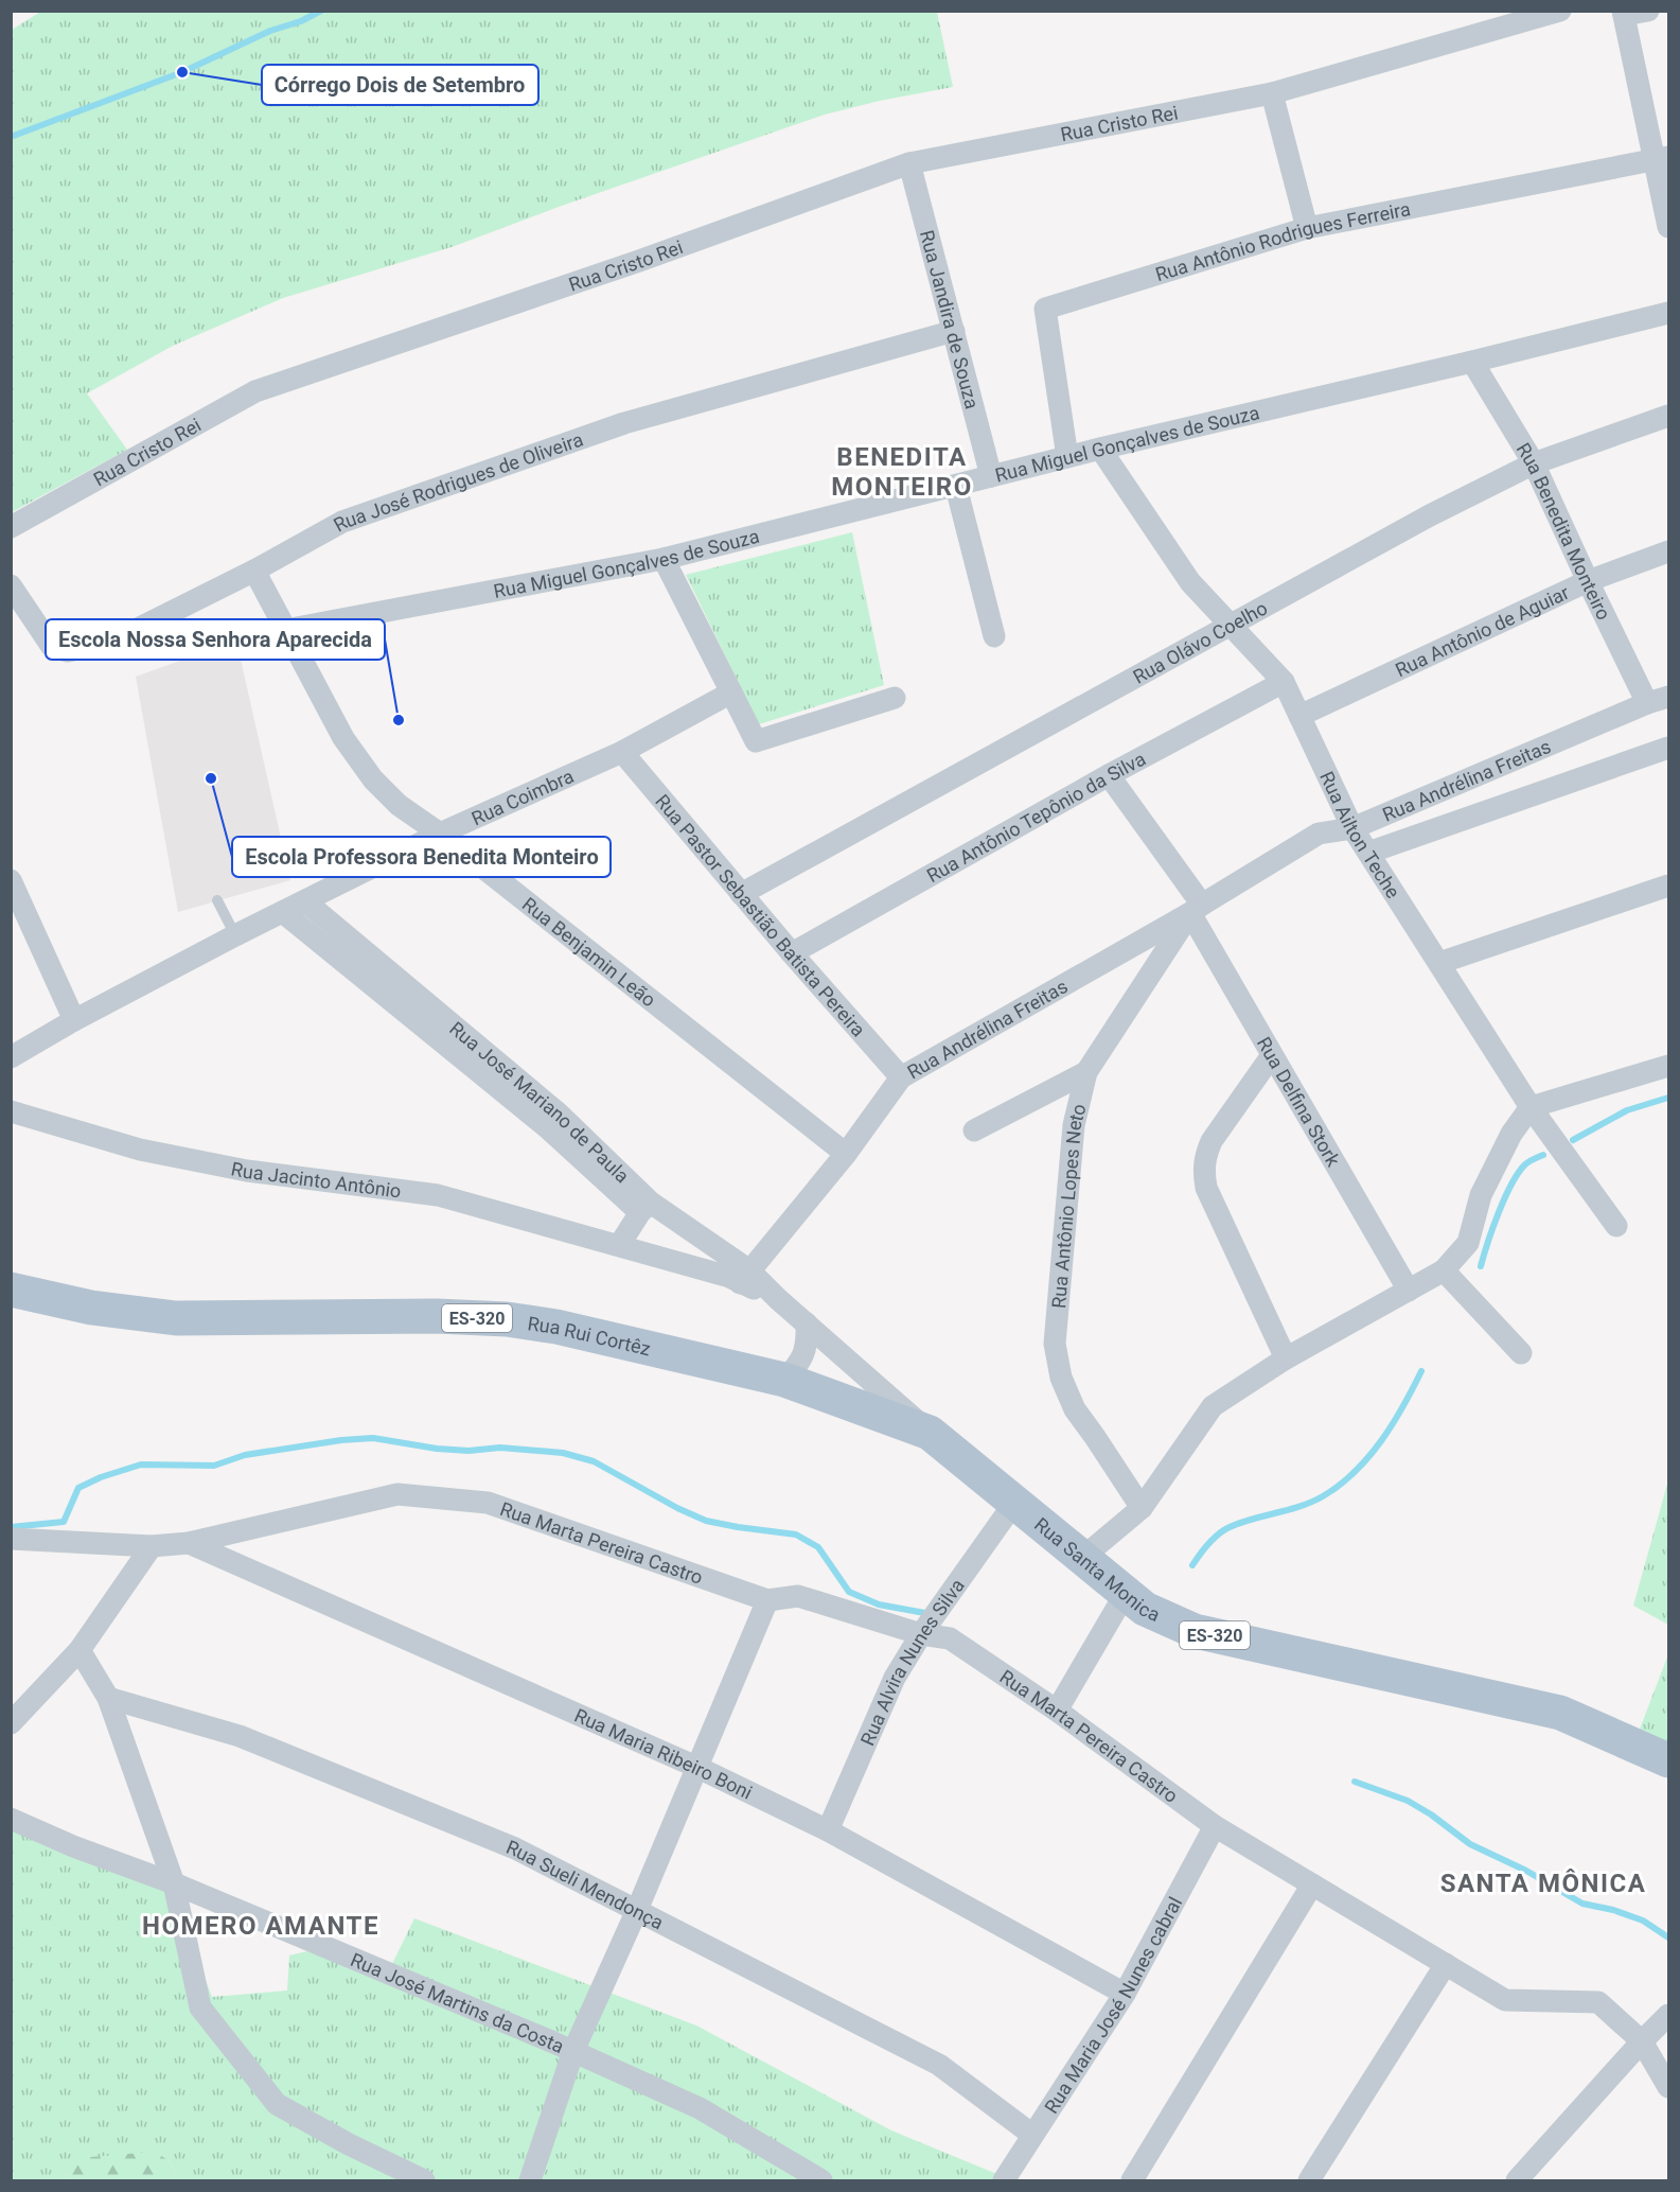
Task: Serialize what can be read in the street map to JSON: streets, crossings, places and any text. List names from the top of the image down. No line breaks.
{"streets":{"main road":["ES-320","Rua Rui Cortêz","Rua Santa Monica"],"street":["Rua Cristo Rei","Rua Antônio Rodrigues Ferreira","Rua Jandira de Souza","Rua Miguel Gonçalves de Souza","Rua José Rodrigues de Oliveira","Rua Benedita Monteiro","Rua Antônio de Aguiar","Rua Olávo Coelho","Rua Andrélina Freitas","Rua Coimbra","Rua Antônio Tepônio da Silva","Rua Ailton Teche","Rua Pastor Sebastião Batista Pereira","Rua Benjamin Leão","Rua Delfina Stork","Rua José Mariano de Paula","Rua Jacinto Antônio","Rua Antônio Lopes Neto","Rua Marta Pereira Castro","Rua Alvira Nunes Silva","Rua Maria Ribeiro Boni","Rua Sueli Mendonça","Rua José Martins da Costa","Rua Maria José Nunes cabral"]},"crossings":[["Rua Cristo Rei","Rua Jandira de Souza"],["Rua Antônio Rodrigues Ferreira","Rua Miguel Gonçalves de Souza"],["Rua Jandira de Souza","Rua Miguel Gonçalves de Souza"],["Rua Jandira de Souza","Rua José Rodrigues de Oliveira"],["Rua Miguel Gonçalves de Souza","Rua Benedita Monteiro"],["Rua Miguel Gonçalves de Souza","Rua Ailton Teche"],["Rua Miguel Gonçalves de Souza","Rua Benjamin Leão"],["Rua José Rodrigues de Oliveira","Rua Benjamin Leão"],["Rua Benedita Monteiro","Rua Antônio de Aguiar"],["Rua Benedita Monteiro","Rua Olávo Coelho"],["Rua Benedita Monteiro","Rua Andrélina Freitas"],["Rua Antônio de Aguiar","Rua Ailton Teche"],["Rua Olávo Coelho","Rua Ailton Teche"],["Rua Olávo Coelho","Rua Pastor Sebastião Batista Pereira"],["Rua Andrélina Freitas","Rua Ailton Teche"],["Rua Andrélina Freitas","Rua Pastor Sebastião Batista Pereira"],["Rua Andrélina Freitas","Rua Benjamin Leão"],["Rua Andrélina Freitas","Rua Delfina Stork"],["Rua Andrélina Freitas","Rua José Mariano de Paula"],["Rua Andrélina Freitas","Rua Jacinto Antônio"],["Rua Andrélina Freitas","Rua Antônio Lopes Neto"],["Rua Coimbra","Rua Pastor Sebastião Batista Pereira"],["Rua Coimbra","Rua Benjamin Leão"],["Rua Coimbra","Rua José Mariano de Paula"],["Rua Antônio Tepônio da Silva","Rua Ailton Teche"],["Rua Antônio Tepônio da Silva","Rua Pastor Sebastião Batista Pereira"],["Rua Delfina Stork","Rua Antônio Lopes Neto"],["Rua José Mariano de Paula","Rua Jacinto Antônio"],["Rua Jacinto Antônio","Rua Santa Monica"],["Rua Rui Cortêz","Rua Santa Monica"],["Rua Marta Pereira Castro","Rua Alvira Nunes Silva"],["Rua Marta Pereira Castro","Rua Maria Ribeiro Boni"],["Rua Marta Pereira Castro","Rua Maria José Nunes cabral"],["Rua Santa Monica","Rua Alvira Nunes Silva"],["Rua Alvira Nunes Silva","Rua Maria Ribeiro Boni"],["Rua Maria Ribeiro Boni","Rua Maria José Nunes cabral"],["Rua Sueli Mendonça","Rua Maria José Nunes cabral"]],"districts":["BENEDITA MONTEIRO","SANTA MÔNICA","HOMERO AMANTE"],"places":["Córrego Dois de Setembro","Escola Nossa Senhora Aparecida","Escola Professora Benedita Monteiro"]}
